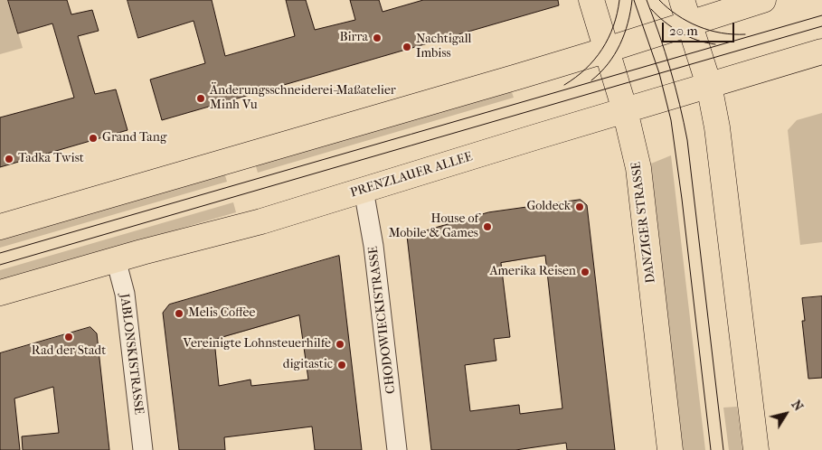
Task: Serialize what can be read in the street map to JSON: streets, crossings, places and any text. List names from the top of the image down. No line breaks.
{"streets":{"main road":["PRENZLAUER ALLEE","DANZIGER STRASSE"],"street":["CHODOWIECKISTRASSE","JABLONSKISTRASSE"]},"crossings":[["PRENZLAUER ALLEE","DANZIGER STRASSE"],["PRENZLAUER ALLEE","CHODOWIECKISTRASSE"],["PRENZLAUER ALLEE","JABLONSKISTRASSE"]],"places":["Birra","Nachtigall Imbiss","Änderungsschneiderei-Maßatelier Minh Vu","Grand Tang","Tadka Twist","Goldeck","House of Mobile & Games","Amerika Reisen","Melis Coffee","Rad der Stadt","Vereinigte Lohnsteuerhilfe","digitastic"],"scale_bar":"20 m","north":"top right"}
